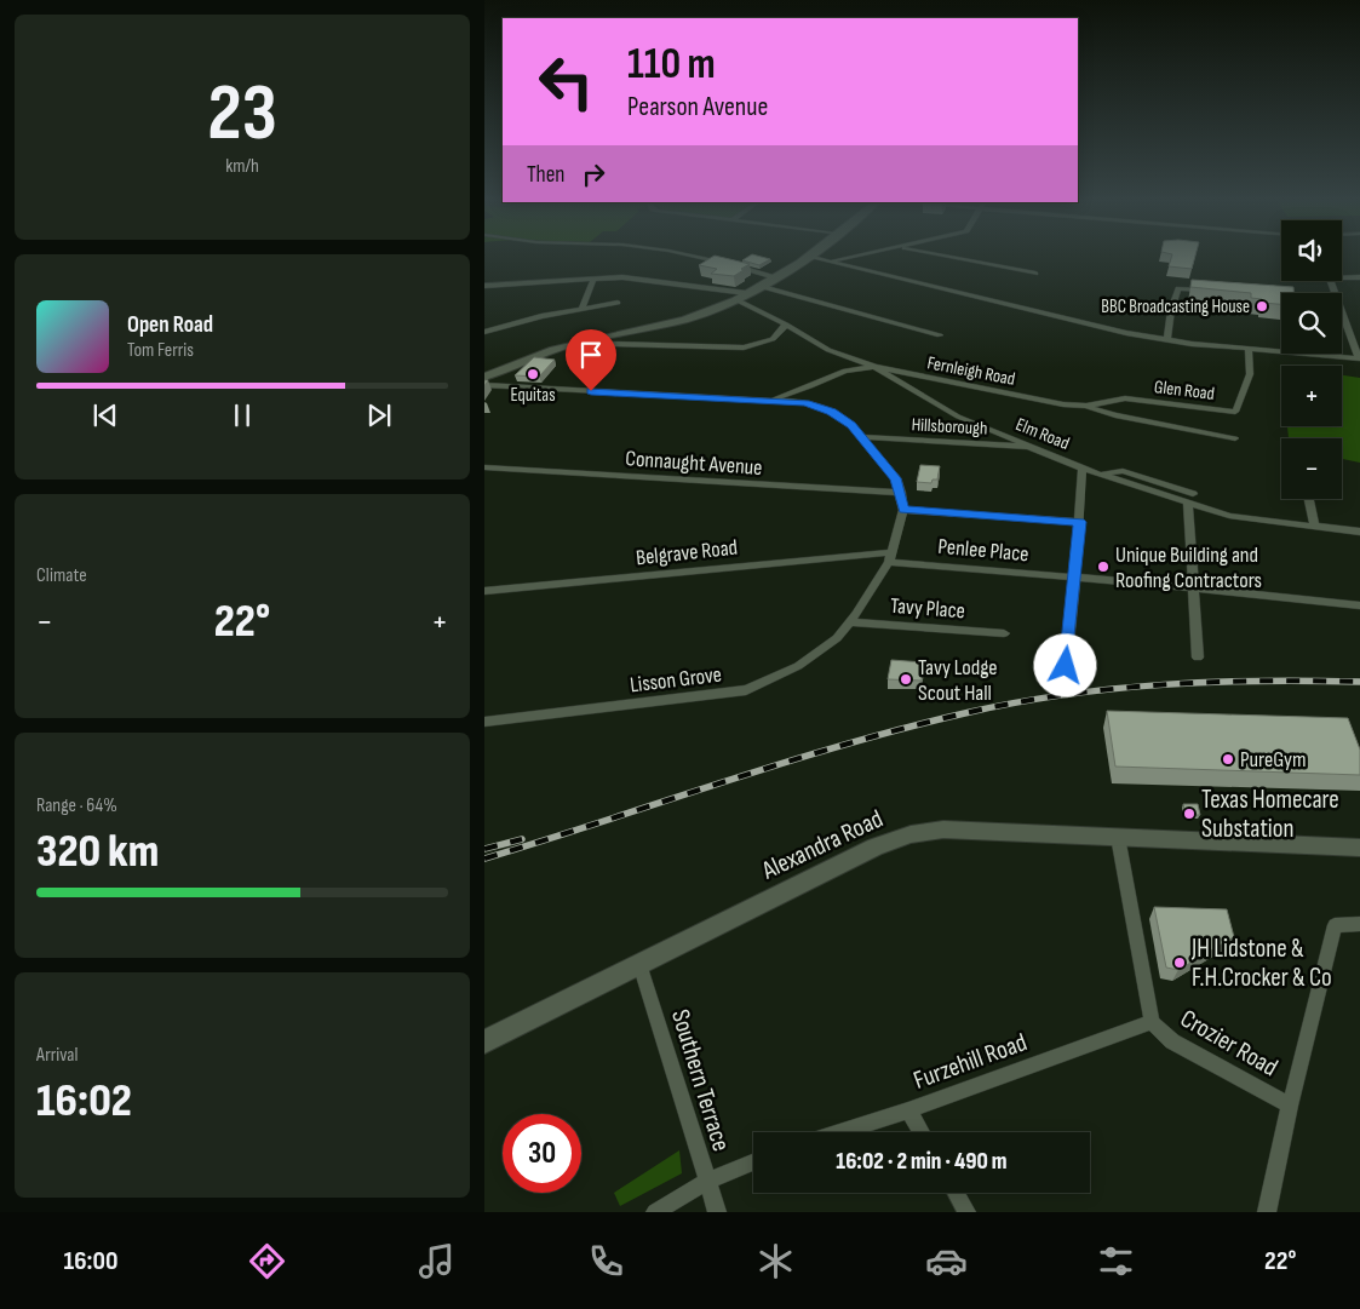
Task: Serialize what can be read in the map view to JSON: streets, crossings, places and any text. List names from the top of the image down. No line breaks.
{"streets":{"main road":["Alexandra Road"],"street":["Fernleigh Road","Glen Road","Hillsborough","Elm Road","Connaught Avenue","Penlee Place","Belgrave Road","Tavy Place","Lisson Grove","Crozier Road","Furzehill Road","Southern Terrace"]},"crossings":[["Fernleigh Road","Glen Road"],["Fernleigh Road","Elm Road"],["Hillsborough","Elm Road"],["Penlee Place","Belgrave Road"],["Penlee Place","Lisson Grove"],["Belgrave Road","Lisson Grove"],["Tavy Place","Lisson Grove"],["Alexandra Road","Crozier Road"],["Alexandra Road","Southern Terrace"],["Crozier Road","Furzehill Road"]],"places":["BBC Broadcasting House","Equitas","Unique Building and Roofing Contractors","Tavy Lodge Scout Hall","PureGym","Texas Homecare Substation","JH Lidstone & F.H.Crocker & Co"],"page":{"tile":[["23","km/h"],"Climate",["Range · 64%","320 km"],["Arrival","16:02"]],"turn":["110 m","Pearson Avenue"],"then":"Then","map_buttons":["+","−"],"song":["Open Road","Tom Ferris"],"heat":["−","22°","+"],"limit":"30","trip":"16:02 · 2 min · 490 m","tabs":["16:00","22°"]}}
